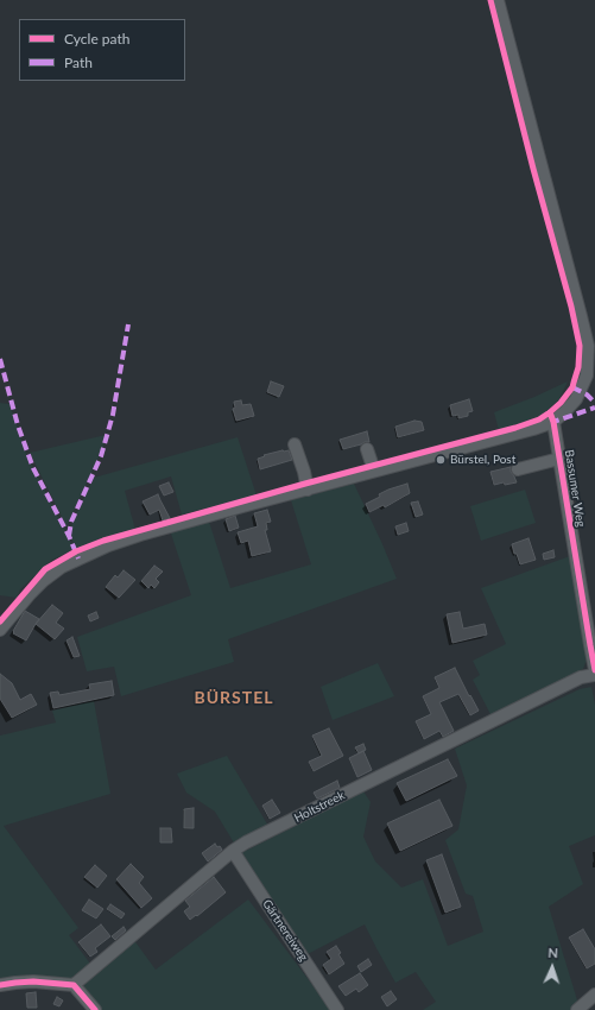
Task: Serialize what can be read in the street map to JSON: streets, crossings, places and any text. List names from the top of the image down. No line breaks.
{"streets":{"street":["Bassumer Weg","Holtstreek","Gärtnereiweg"]},"crossings":[["Holtstreek","Gärtnereiweg"]],"districts":["BÜRSTEL"],"places":["Bürstel, Post"],"legend":["Cycle path","Path"],"north":"top"}
